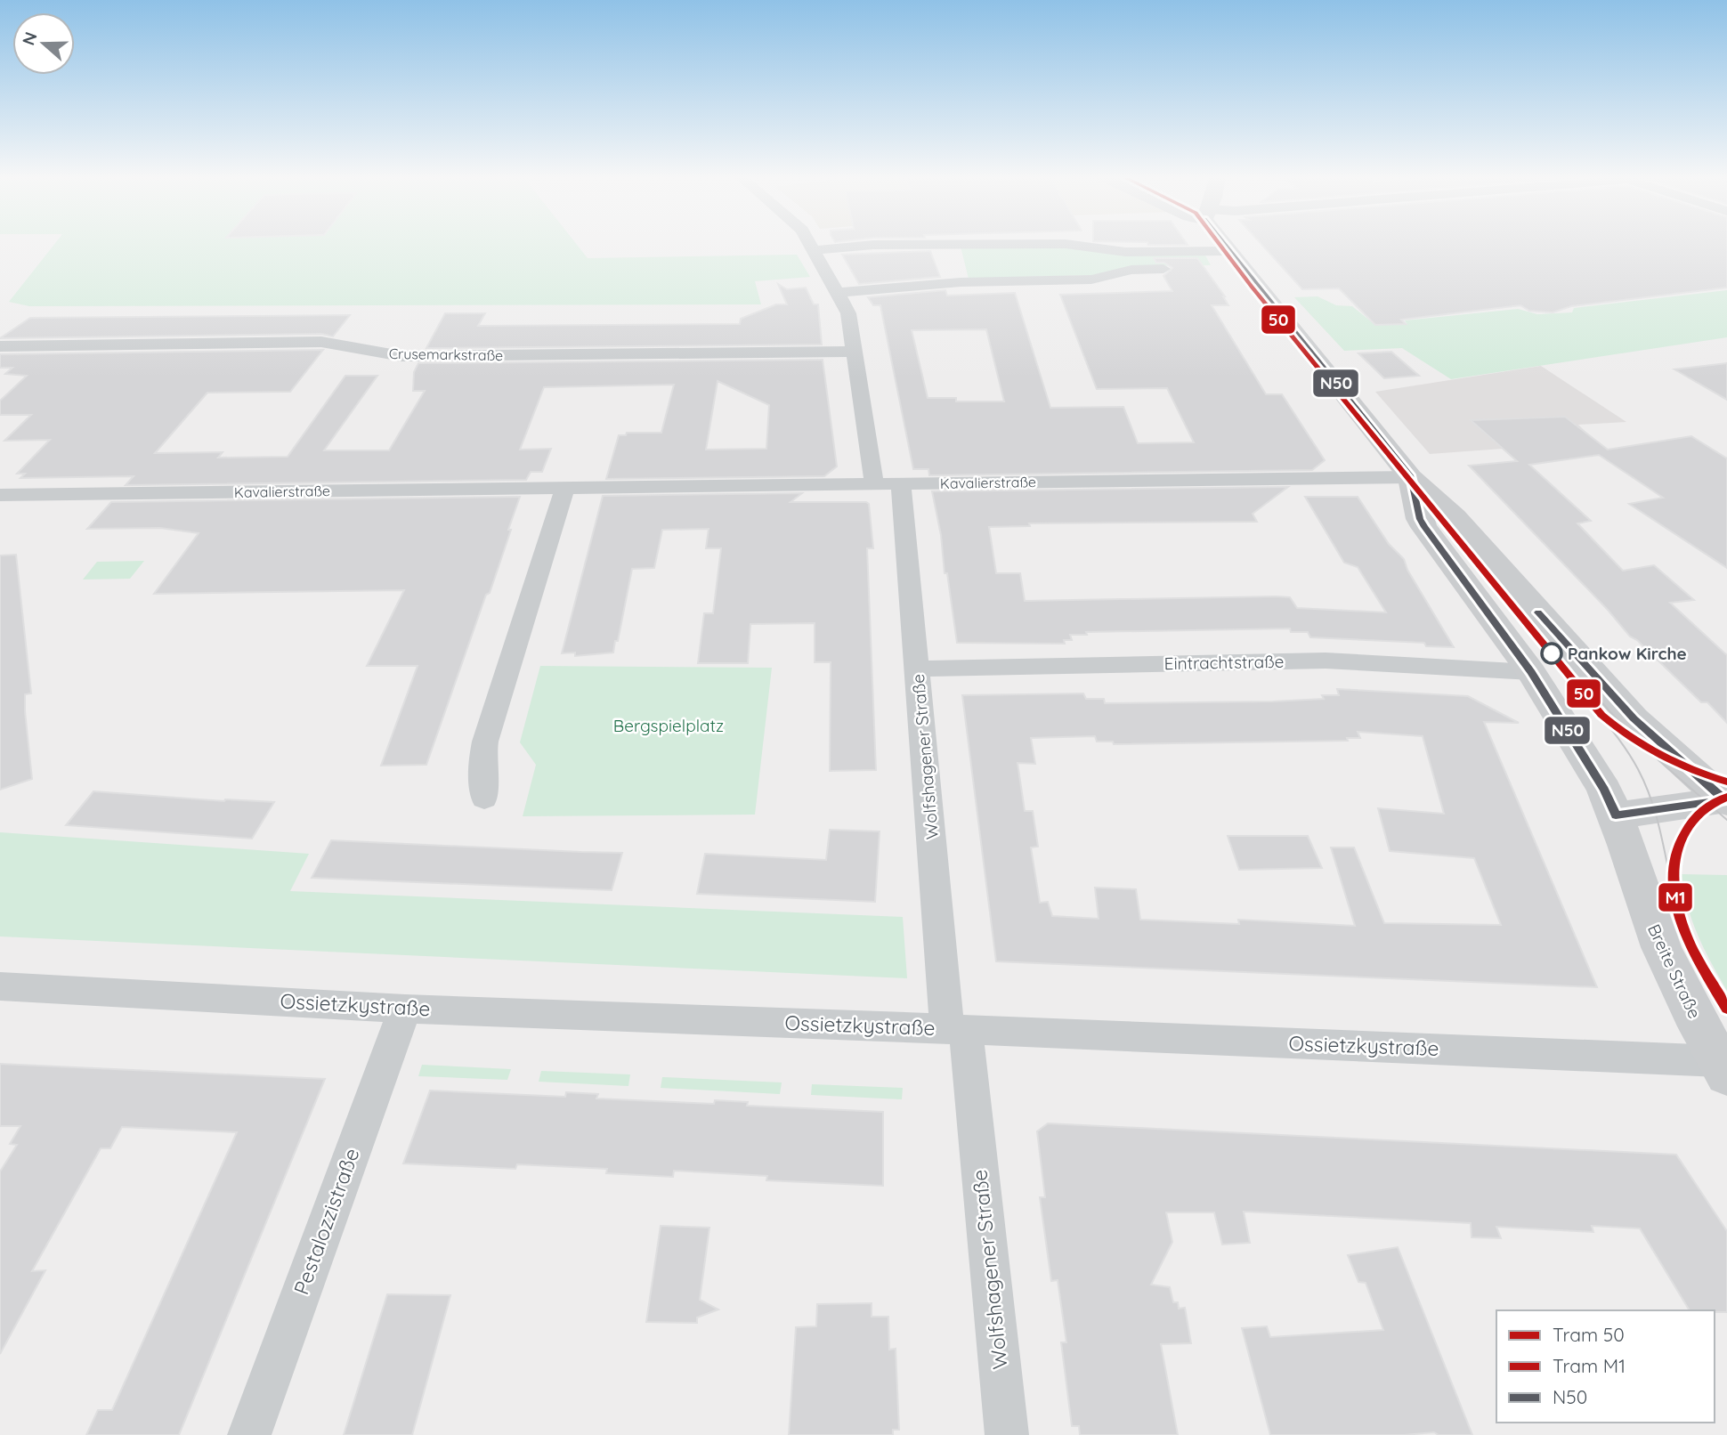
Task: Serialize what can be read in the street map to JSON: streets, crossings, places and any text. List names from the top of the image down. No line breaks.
{"streets":{"main road":["Breite Straße"],"street":["Crusemarkstraße","Kavalierstraße","Eintrachtstraße","Wolfshagener Straße","Ossietzkystraße","Pestalozzistraße"]},"crossings":[["Kavalierstraße","Wolfshagener Straße"],["Kavalierstraße","Breite Straße"],["Eintrachtstraße","Wolfshagener Straße"],["Eintrachtstraße","Breite Straße"],["Wolfshagener Straße","Ossietzkystraße"],["Breite Straße","Ossietzkystraße"],["Ossietzkystraße","Pestalozzistraße"]],"parks":["Bergspielplatz"],"places":["Pankow Kirche"],"lines":["tram line 50","transit line N50","tram line M1"],"legend":["Tram 50","Tram M1","N50"],"north":"left"}
